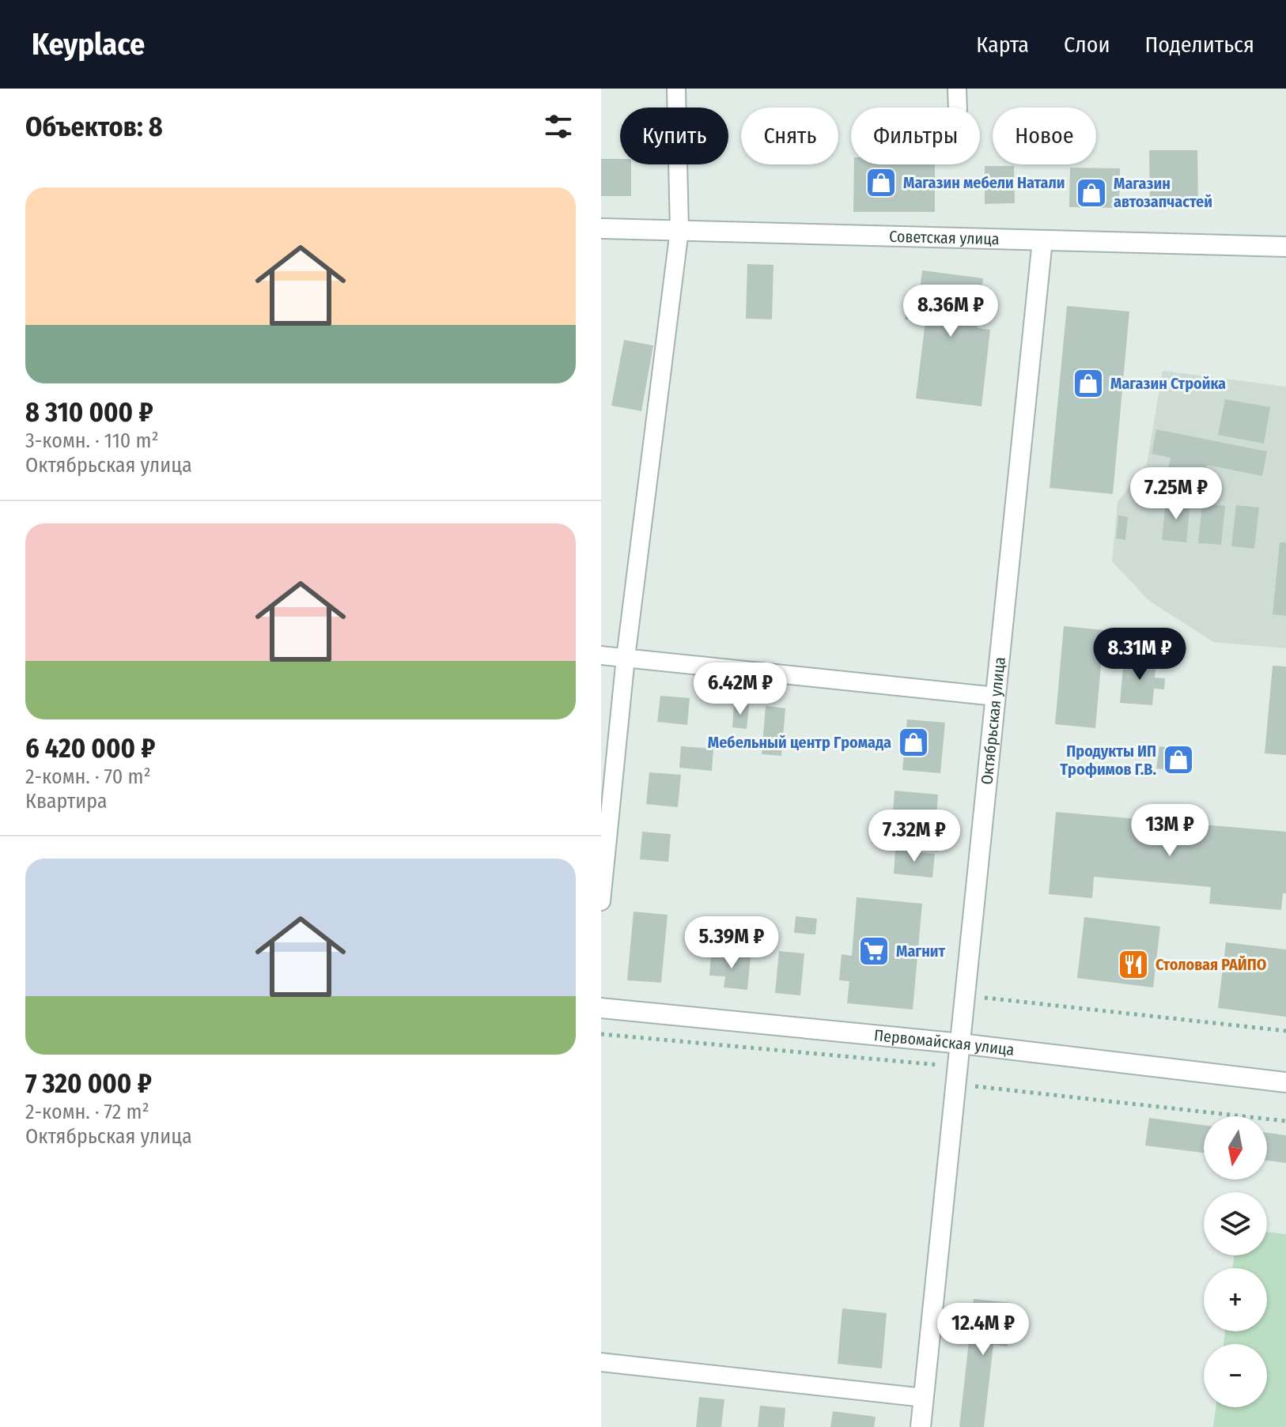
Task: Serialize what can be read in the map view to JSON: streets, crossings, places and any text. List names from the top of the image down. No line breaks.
{"streets":{"street":["Советская улица","Октябрьская улица","Первомайская улица"]},"crossings":[["Советская улица","Октябрьская улица"],["Октябрьская улица","Первомайская улица"]],"places":{"shop":["Магазин мебели Натали","Магазин автозапчастей","Магазин Стройка","Мебельный центр Громада","Продукты ИП Трофимов Г.В."],"supermarket":["Магнит"],"restaurant":["Столовая РАЙПО"]},"north":"bottom","page":{"header":"Keyplace","nav":["Карта","Слои","Поделиться"],"heading":"Объектов: 8","chip":["Купить","Снять","Фильтры","Новое"],"list":[{"name":"8 310 000 ₽","note":"3-комн. · 110 m² · Октябрьская улица"},{"name":"6 420 000 ₽","note":"2-комн. · 70 m² · Квартира"},{"name":"7 320 000 ₽","note":"2-комн. · 72 m² · Октябрьская улица"}],"price":["8.36M ₽","7.25M ₽","8.31M ₽","6.42M ₽","13M ₽","7.32M ₽","5.39M ₽","12.4M ₽"],"map_buttons":["+","−"]}}
